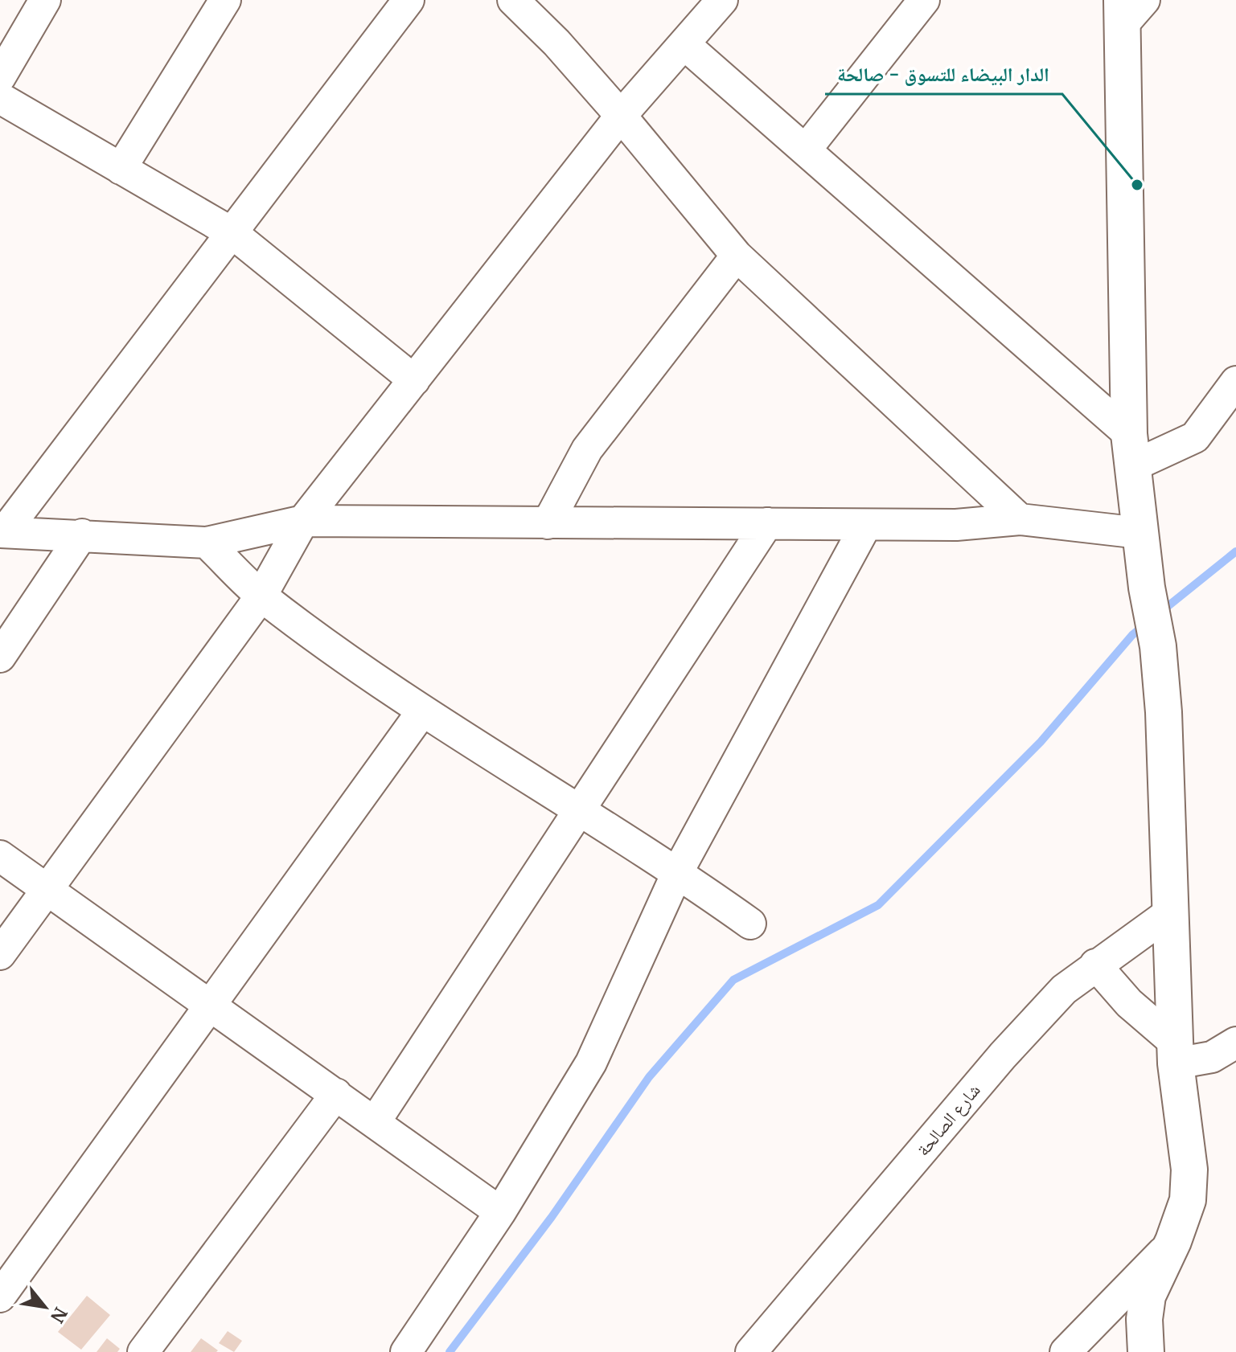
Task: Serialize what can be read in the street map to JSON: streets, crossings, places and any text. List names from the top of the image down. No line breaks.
{"streets":{"street":["شارع الصالحة"]},"places":["الدار البيضاء للتسوق - صالحة"],"north":"bottom right"}
